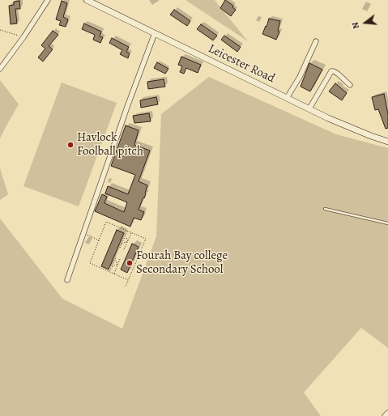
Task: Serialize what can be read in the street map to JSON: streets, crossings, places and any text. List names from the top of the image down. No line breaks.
{"streets":{"street":["Leicester Road"]},"places":["Havlock Foolball pitch","Fourah Bay college Secondary School"],"north":"left"}
